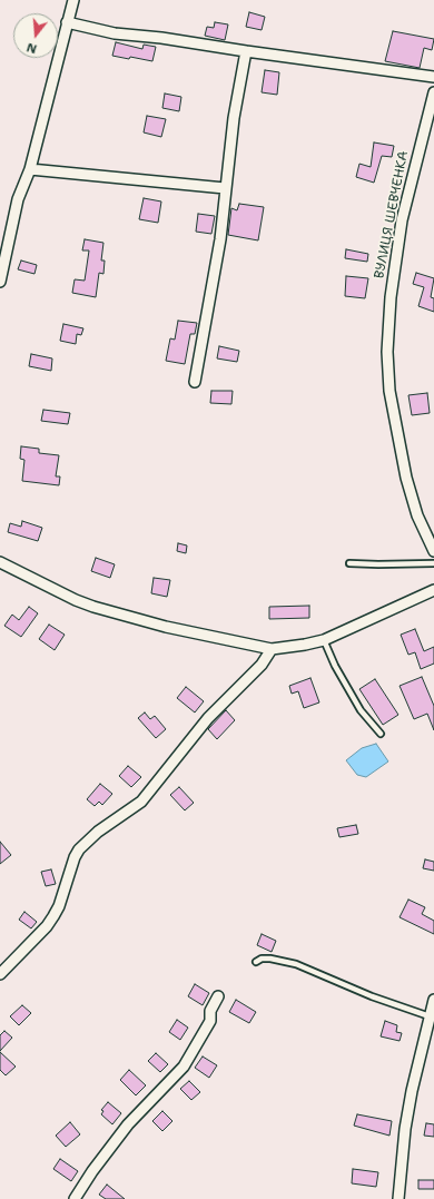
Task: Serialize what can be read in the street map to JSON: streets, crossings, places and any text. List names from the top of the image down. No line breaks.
{"streets":{"street":["ВУЛИЦЯ ШЕВЧЕНКА"]},"north":"bottom"}
